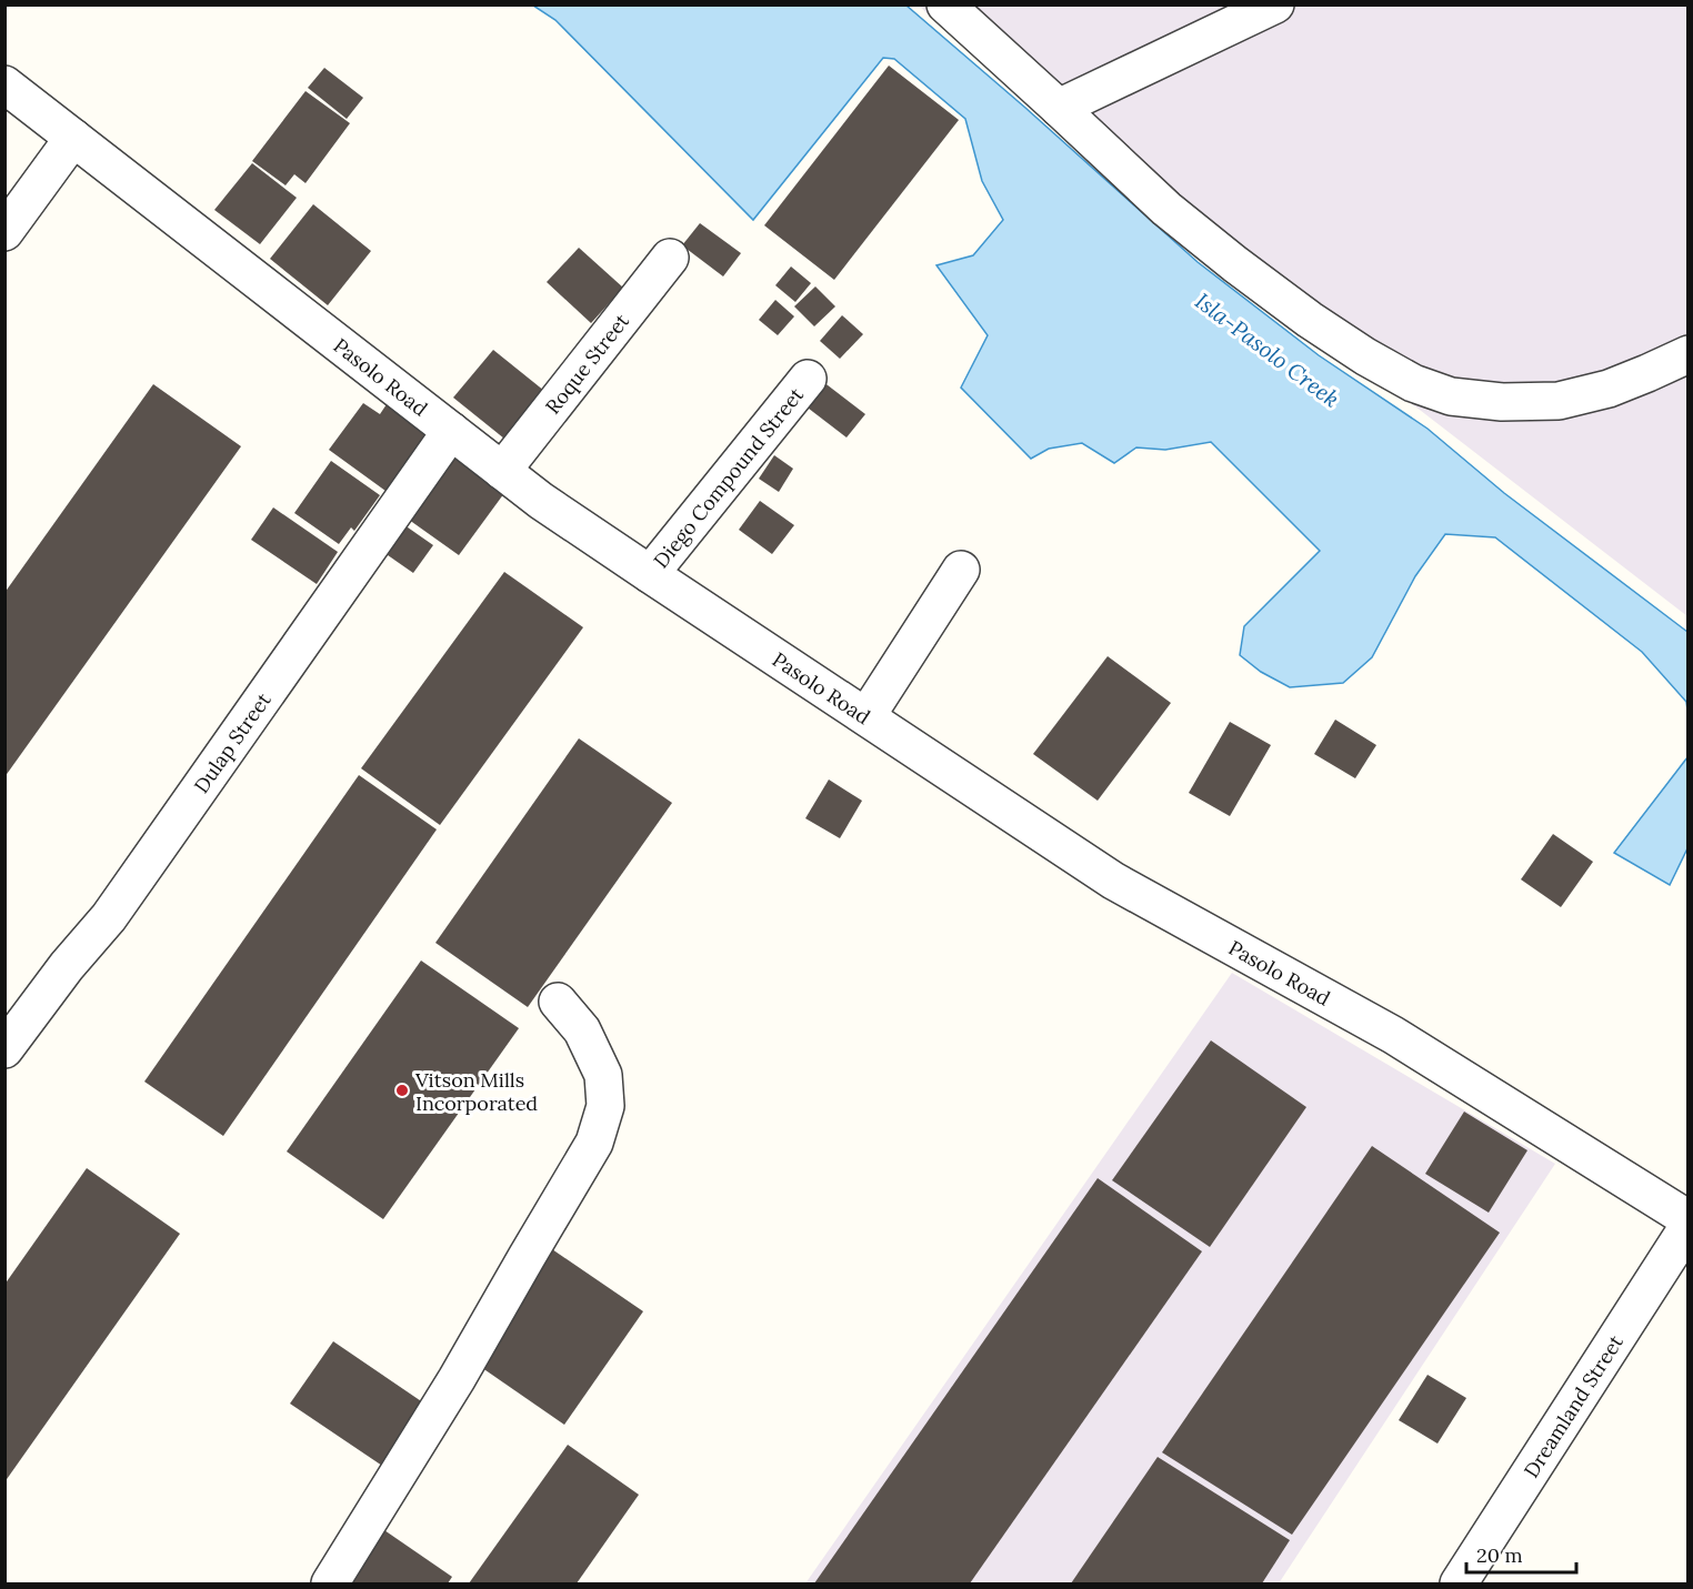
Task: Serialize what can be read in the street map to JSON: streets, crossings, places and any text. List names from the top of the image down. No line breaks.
{"streets":{"street":["Roque Street","Pasolo Road","Diego Compound Street","Dulap Street","Dreamland Street"]},"crossings":[["Roque Street","Pasolo Road"],["Pasolo Road","Diego Compound Street"],["Pasolo Road","Dulap Street"]],"water":["Isla-Pasolo Creek"],"places":["Vitson Mills Incorporated"],"scale_bar":"20 m"}
